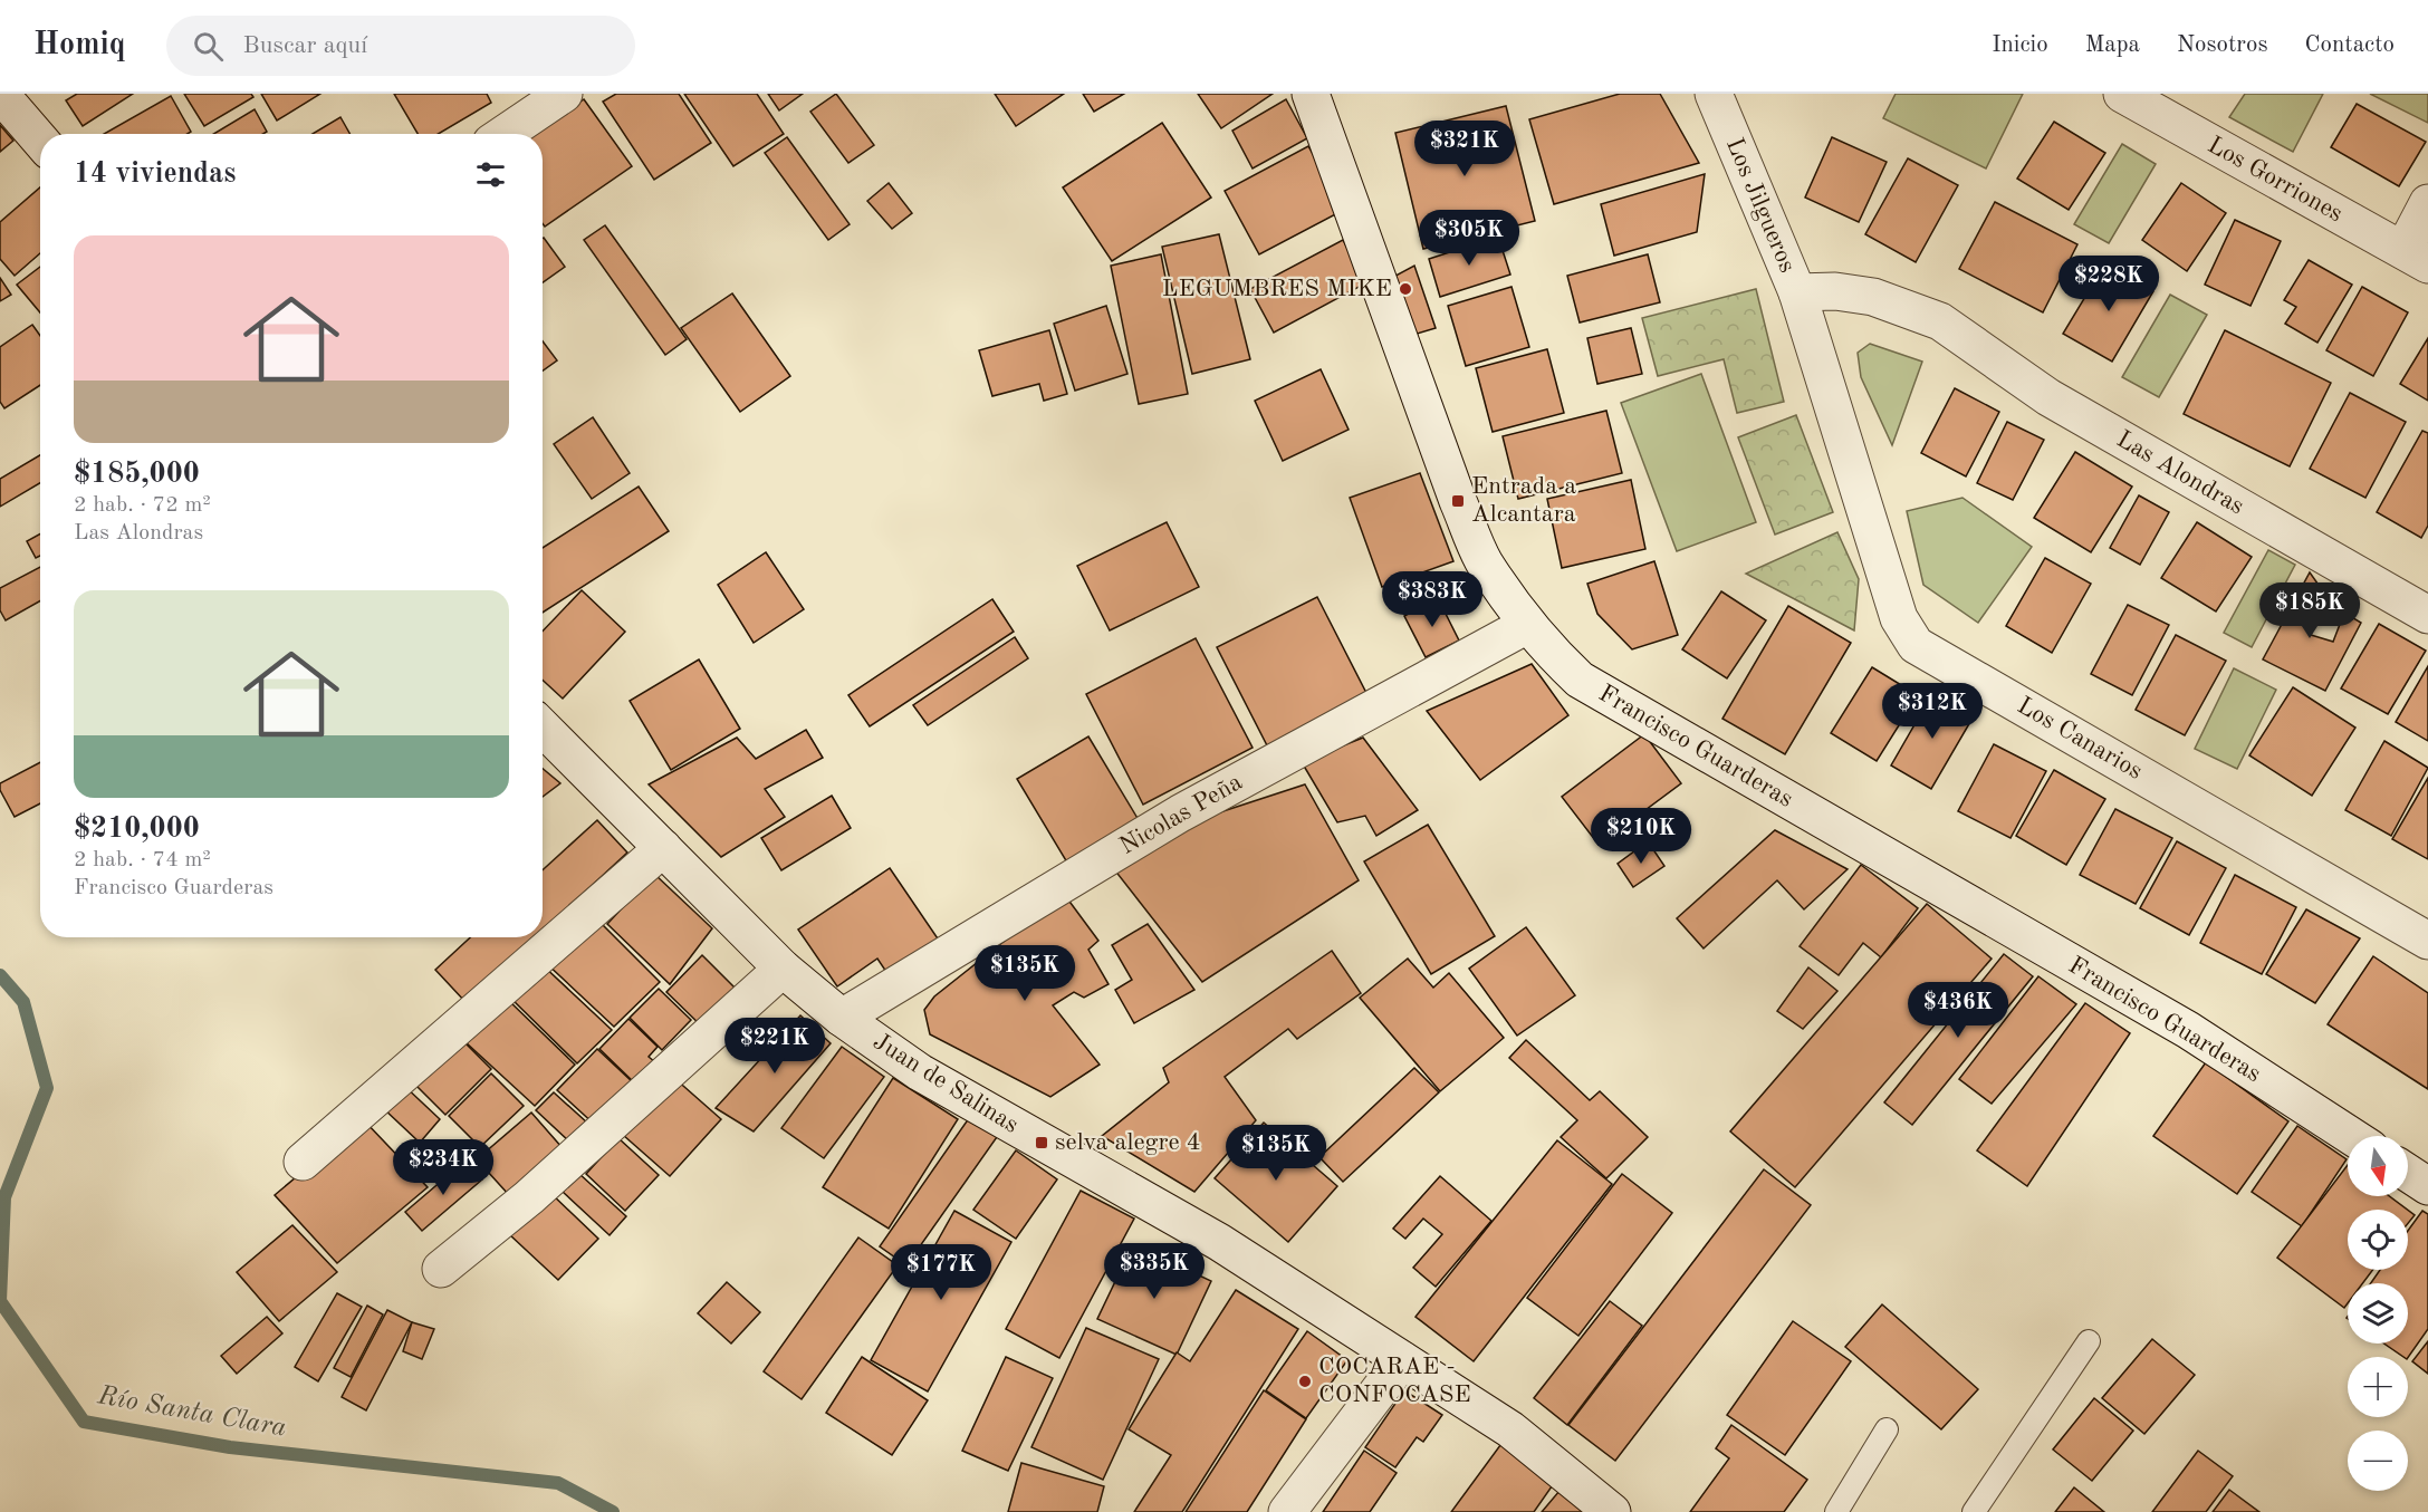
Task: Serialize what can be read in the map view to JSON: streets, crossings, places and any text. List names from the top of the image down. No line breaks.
{"streets":{"street":["Los Gorriones","Los Jilgueros","Las Alondras","Los Canarios","Francisco Guarderas","Nicolas Peña","Juan de Salinas"]},"crossings":[["Los Jilgueros","Las Alondras"],["Los Jilgueros","Los Canarios"],["Francisco Guarderas","Nicolas Peña"],["Nicolas Peña","Juan de Salinas"]],"water":["Río Santa Clara"],"places":{"other":["LEGUMBRES MIKE","COCARAE - CONFOCASE"],"transit":["Entrada a Alcantara","selva alegre 4"]},"north":"bottom","page":{"header":"Homiq","search":"Buscar aquí","nav":["Inicio","Mapa","Nosotros","Contacto"],"price":["$321K","$305K","$228K","$383K","$185K","$312K","$210K","$135K","$436K","$221K","$135K","$234K","$335K","$177K"],"heading":"14 viviendas","list":[{"name":"$185,000","note":"2 hab. · 72 m² · Las Alondras"},{"name":"$210,000","note":"2 hab. · 74 m² · Francisco Guarderas"}],"map_buttons":["+","−"]}}
